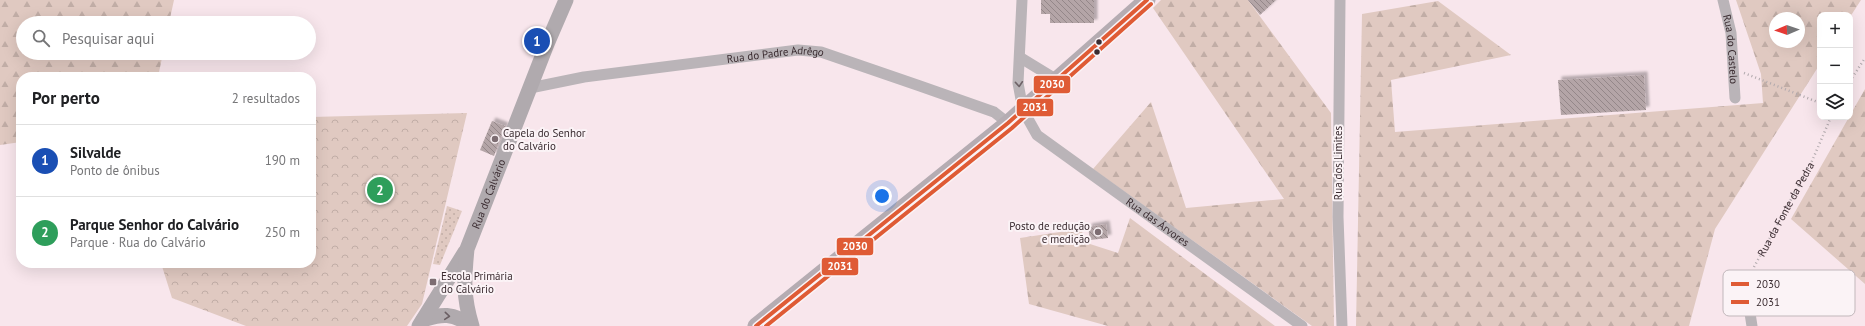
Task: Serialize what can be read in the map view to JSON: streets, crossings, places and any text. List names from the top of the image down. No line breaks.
{"streets":{"main road":["Rua do Calvário"],"street":["Rua do Castelo","Rua do Padre Adrêgo","Rua dos Limites","Rua das Árvores"],"path":["Rua da Fonte da Pedra"]},"crossings":[["Rua do Padre Adrêgo","Rua do Calvário"]],"places":{"other":["Capela do Senhor do Calvário","Posto de redução e medição"],"transit":["Escola Primária do Calvário"]},"lines":["transit line 2030","transit line 2031"],"legend":["2030","2031"],"north":"left","page":{"map_buttons":["+","−"],"search":"Pesquisar aqui","pins":["1","2"],"heading":["Por perto","2 resultados"],"list":[{"mark":"1","name":"Silvalde","note":"Ponto de ônibus","value":"190 m"},{"mark":"2","name":"Parque Senhor do Calvário","note":"Parque · Rua do Calvário","value":"250 m"}]}}
